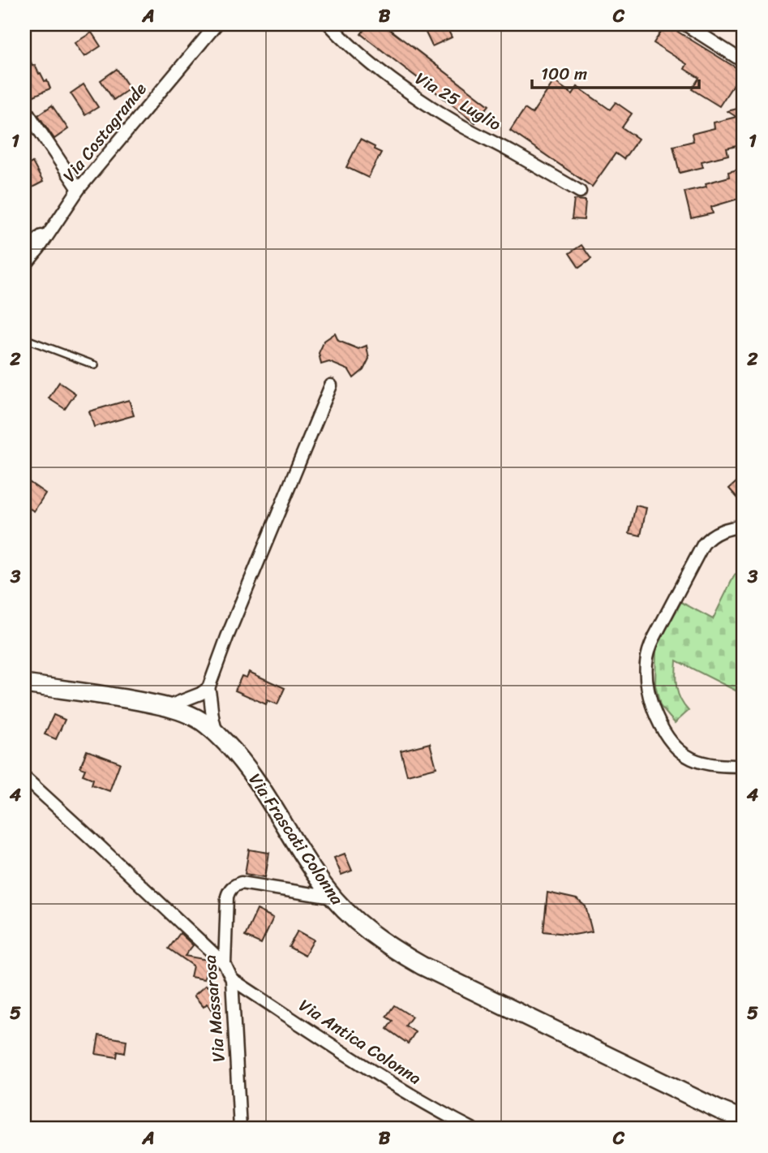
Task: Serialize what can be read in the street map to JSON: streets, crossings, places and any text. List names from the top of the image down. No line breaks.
{"streets":{"street":["Via 25 Luglio","Via Costagrande","Via Frascati Colonna","Via Massarosa","Via Antica Colonna"]},"crossings":[["Via Frascati Colonna","Via Massarosa"],["Via Massarosa","Via Antica Colonna"]],"scale_bar":"100 m","grid":{"columns":["A","B","C"],"rows":["1","2","3","4","5"]}}
